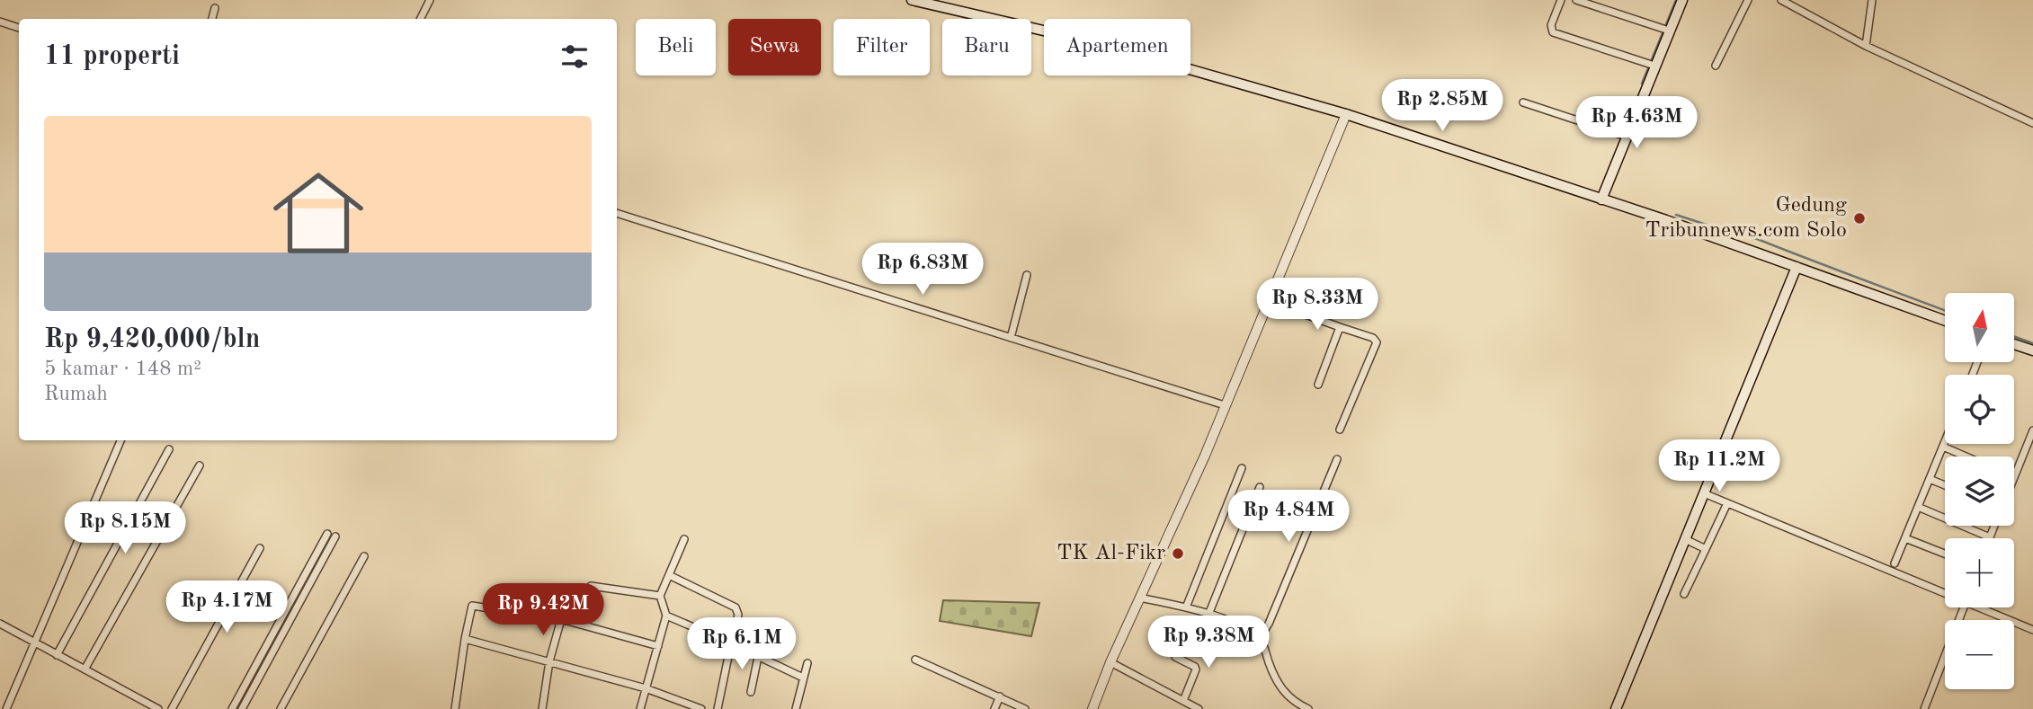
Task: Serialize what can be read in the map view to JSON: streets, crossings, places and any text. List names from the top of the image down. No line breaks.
{"places":["Gedung Tribunnews.com Solo","TK Al-Fikr"],"north":"top","page":{"chip":["Beli","Sewa","Filter","Baru","Apartemen"],"heading":"11 properti","price":["Rp 2.85M","Rp 4.63M","Rp 6.83M","Rp 8.33M","Rp 11.2M","Rp 4.84M","Rp 8.15M","Rp 4.17M","Rp 9.42M","Rp 9.38M","Rp 6.1M"],"list":[{"name":"Rp 9,420,000/bln","note":"5 kamar · 148 m² · Rumah"}],"map_buttons":["+","−"]}}
